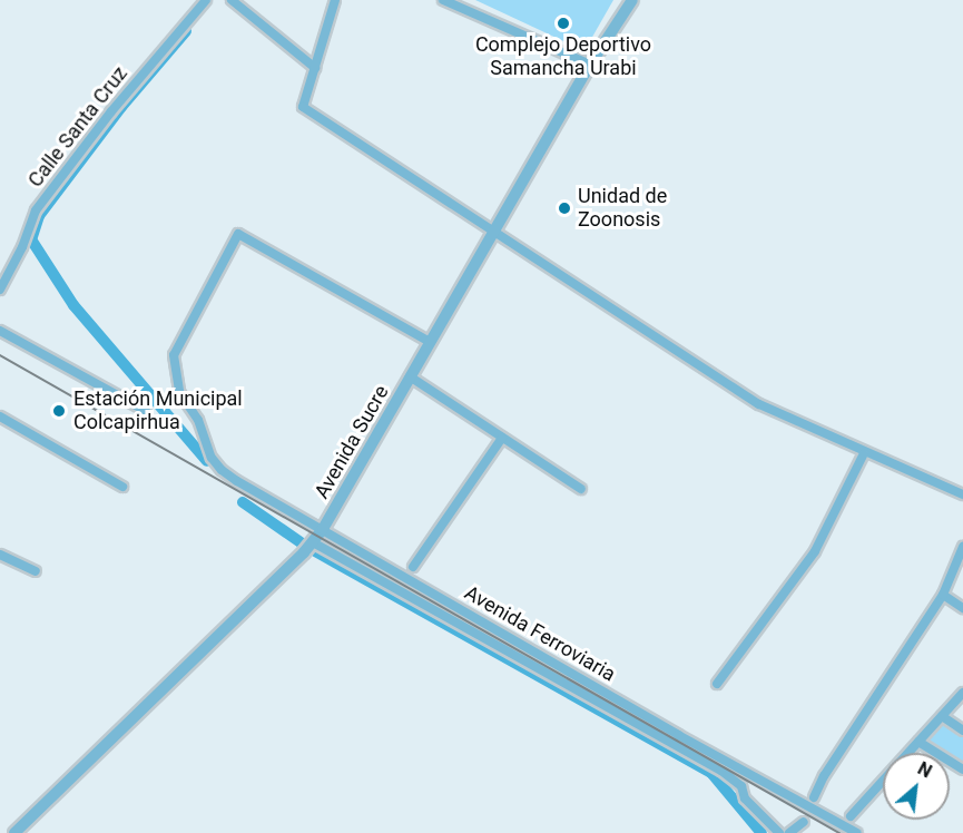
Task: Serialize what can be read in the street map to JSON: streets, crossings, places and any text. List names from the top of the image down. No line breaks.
{"streets":{"street":["Calle Santa Cruz","Avenida Sucre","Avenida Ferroviaria"]},"crossings":[["Avenida Sucre","Avenida Ferroviaria"]],"places":["Complejo Deportivo Samancha Urabi","Unidad de Zoonosis","Estación Municipal Colcapirhua"],"north":"top right"}
